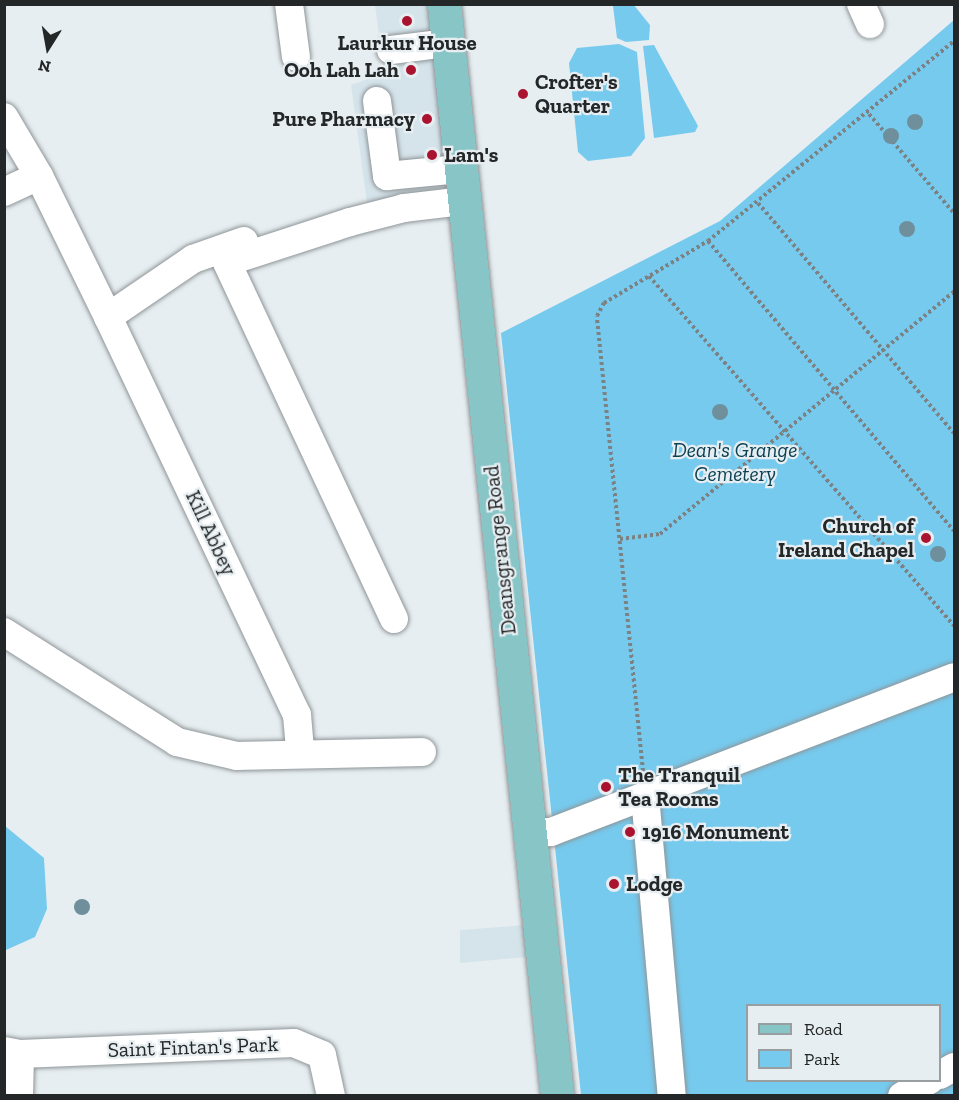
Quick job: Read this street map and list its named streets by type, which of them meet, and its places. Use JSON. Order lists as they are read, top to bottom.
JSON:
{
  "streets": {
    "main road": ["Deansgrange Road"],
    "street": ["Kill Abbey", "Saint Fintan's Park"]
  },
  "parks": ["Dean's Grange Cemetery"],
  "places": [
    "Laurkur House",
    "Ooh Lah Lah",
    "Crofter's Quarter",
    "Pure Pharmacy",
    "Lam's",
    "Church of Ireland Chapel",
    "The Tranquil Tea Rooms",
    "1916 Monument",
    "Lodge"
  ],
  "legend": ["Road", "Park"],
  "north": "bottom"
}
